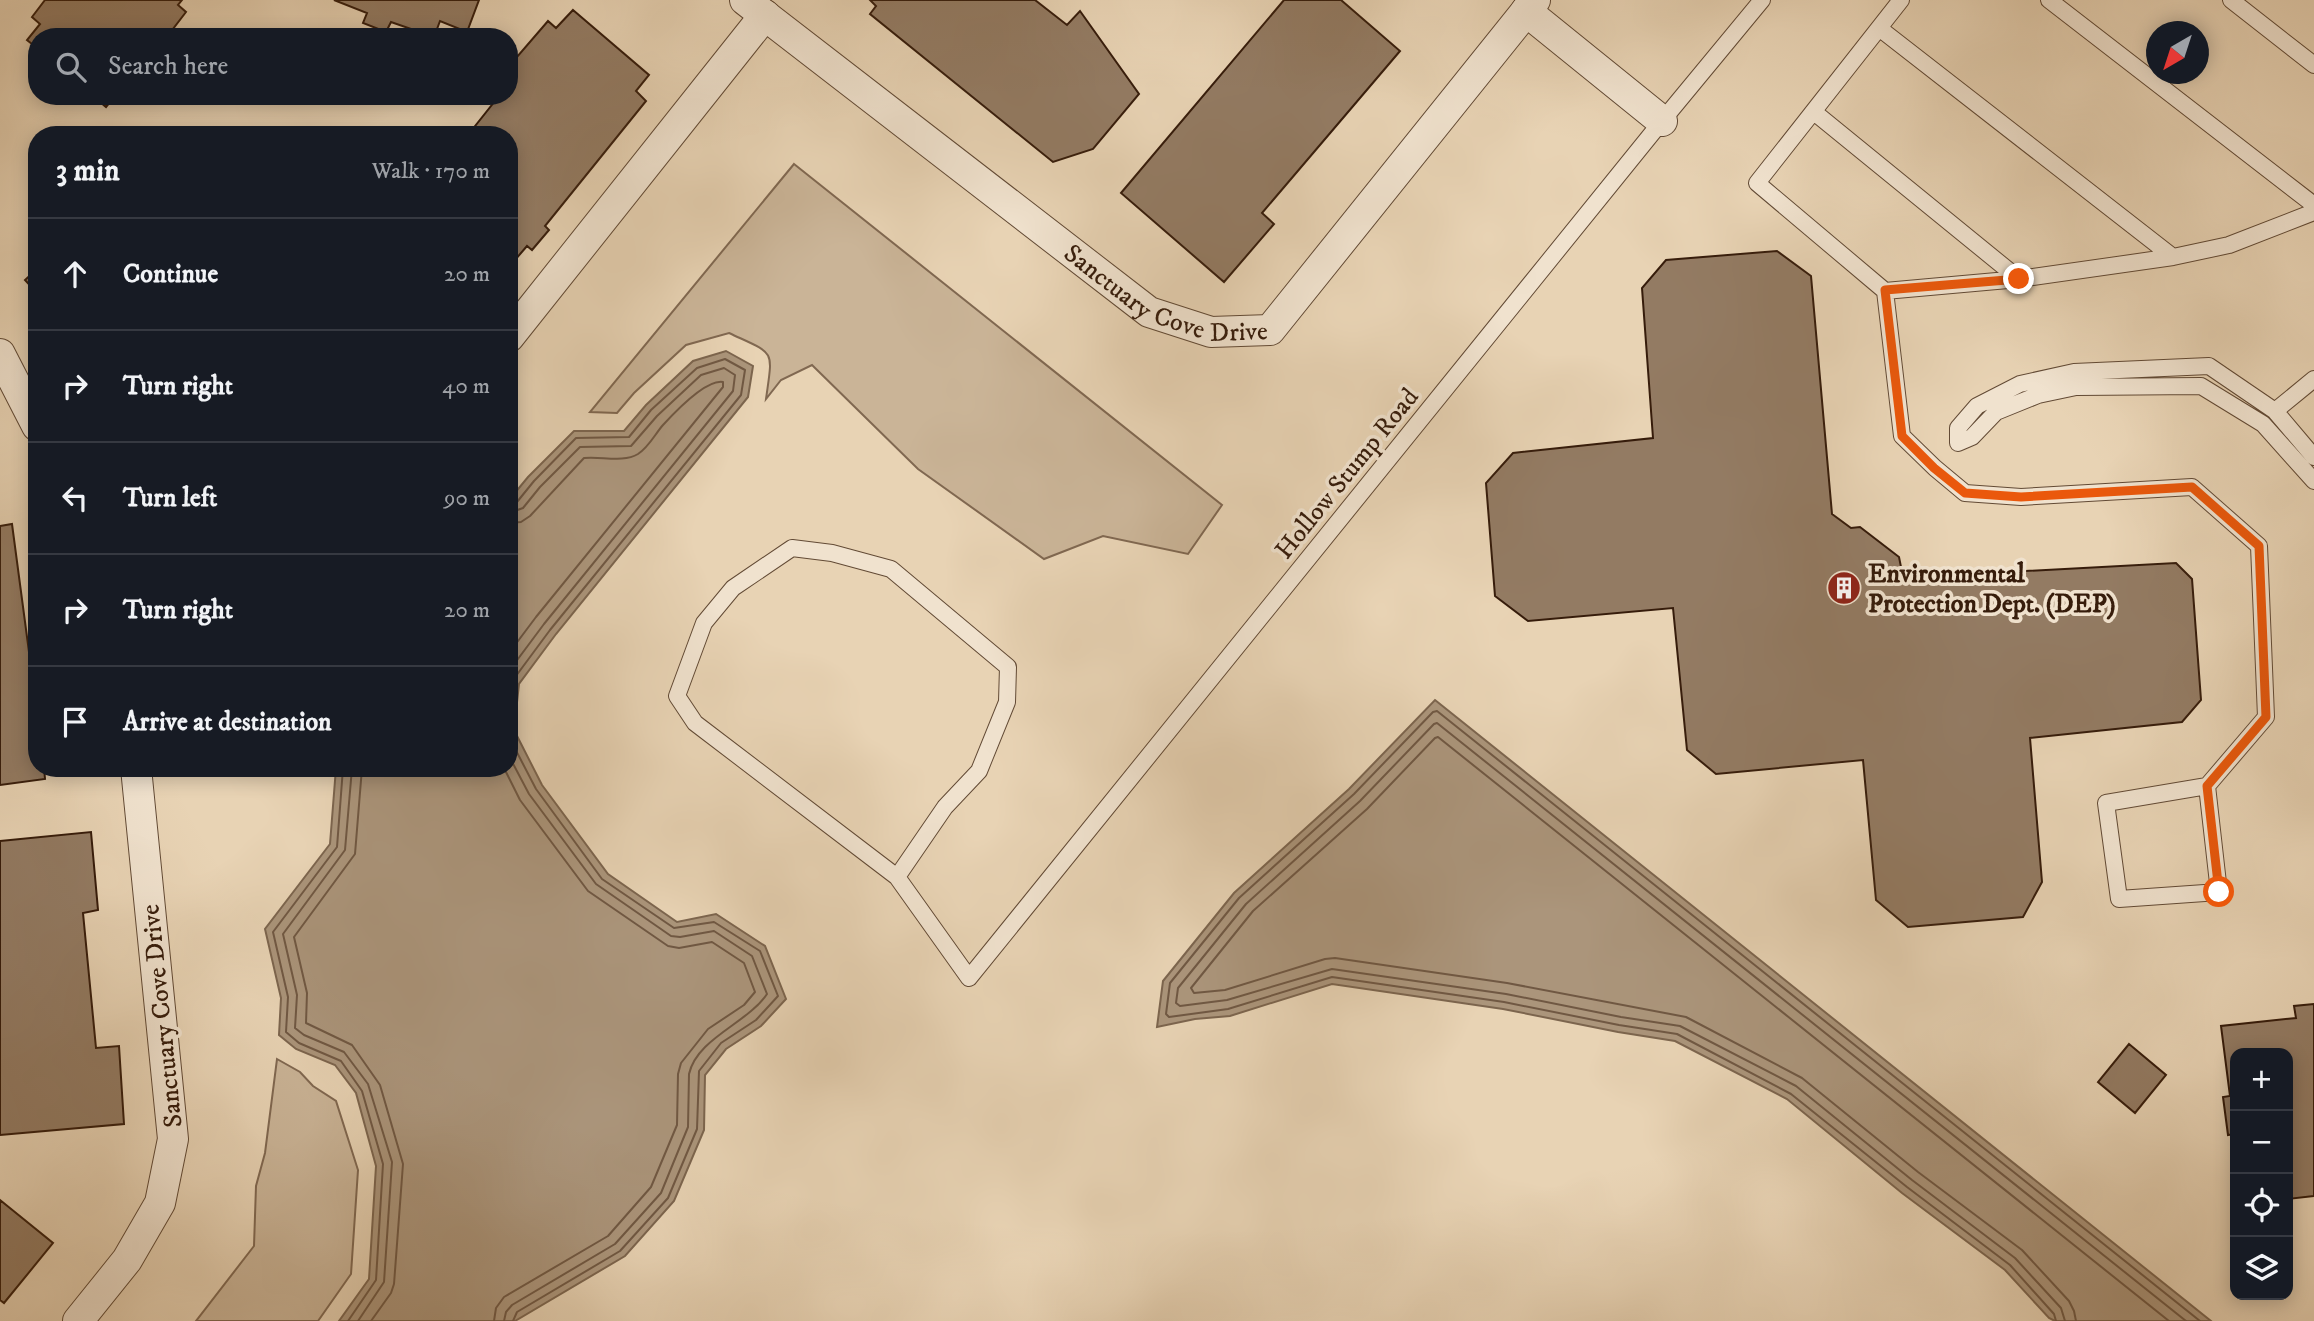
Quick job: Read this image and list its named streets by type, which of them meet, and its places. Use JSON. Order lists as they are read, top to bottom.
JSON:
{
  "streets": {
    "street": ["Sanctuary Cove Drive"],
    "lane": ["Hollow Stump Road"]
  },
  "places": {
    "building": ["Environmental Protection Dept. (DEP)"]
  },
  "north": "bottom left",
  "page": {
    "search": "Search here",
    "heading": ["3 min", "Walk · 170 m"],
    "list": [
      ["Continue", "20 m"],
      ["Turn right", "40 m"],
      ["Turn left", "90 m"],
      ["Turn right", "20 m"],
      "Arrive at destination"
    ],
    "map_buttons": ["+", "−"]
  }
}
